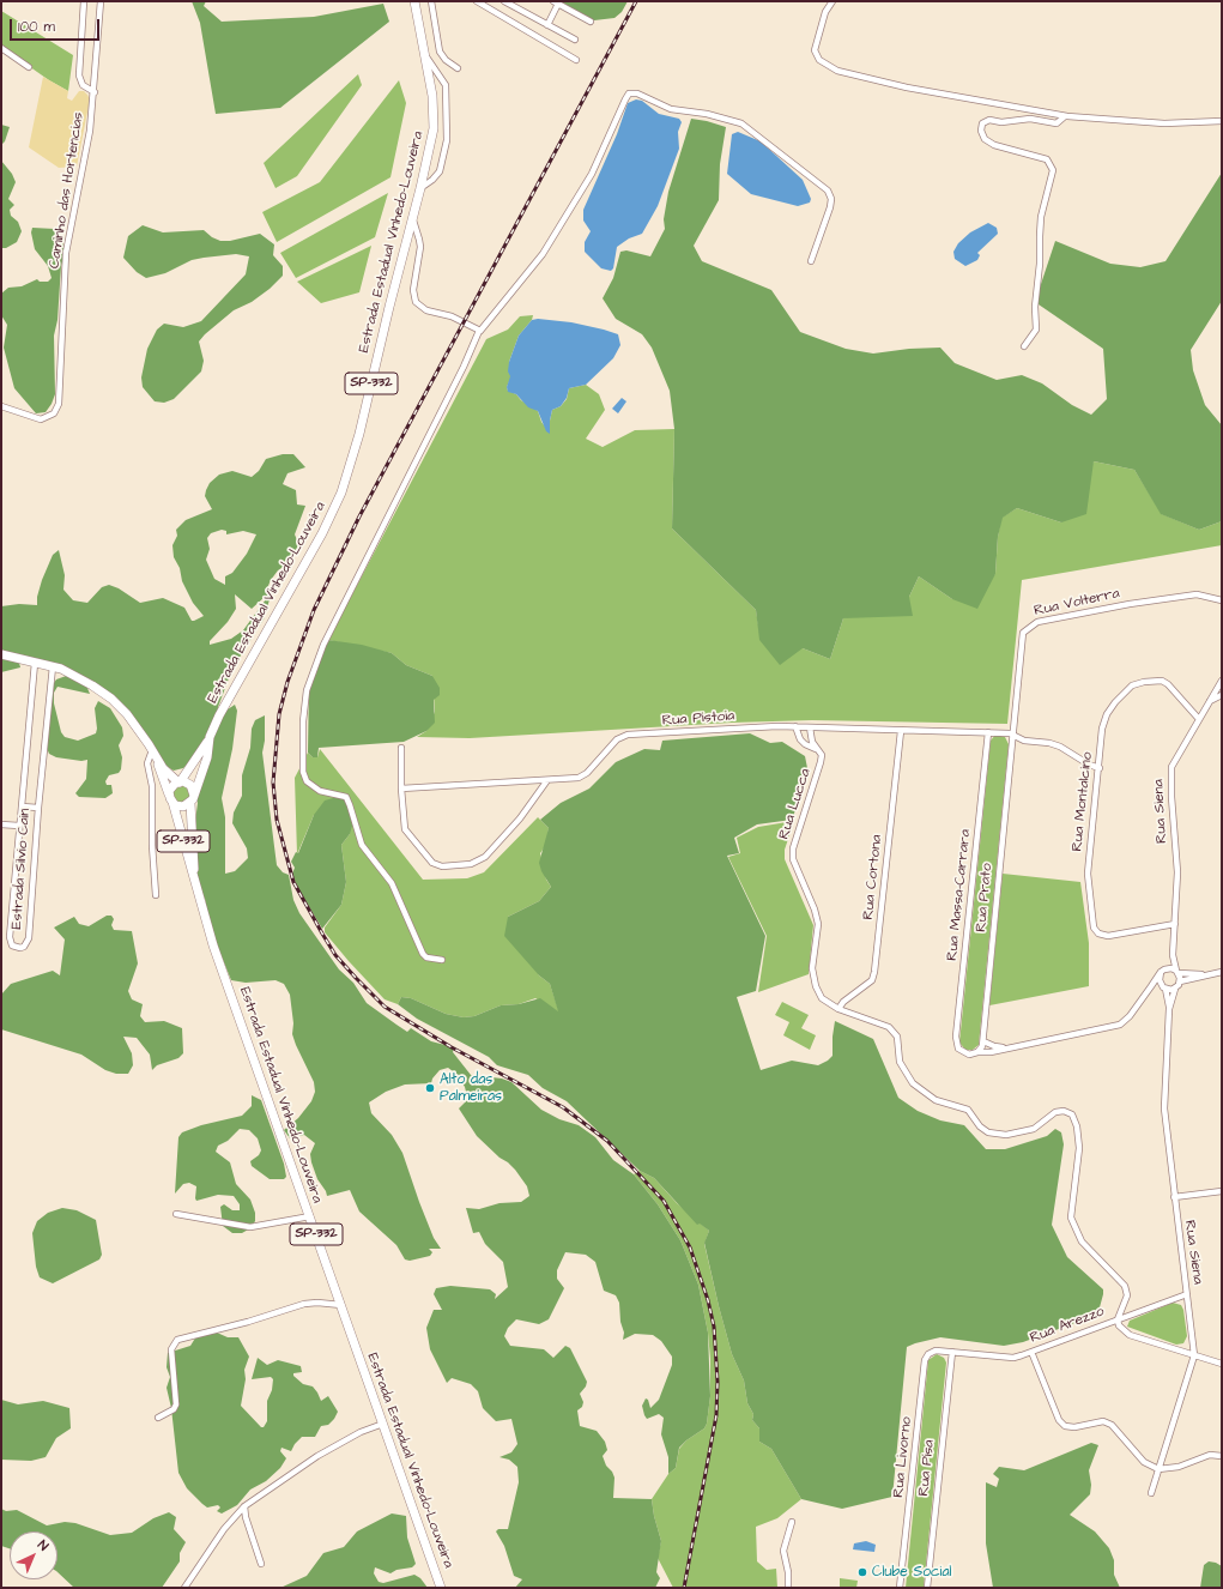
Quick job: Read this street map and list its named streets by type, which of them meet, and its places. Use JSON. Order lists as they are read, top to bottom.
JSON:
{
  "streets": {
    "main road": ["Estrada Estadual Vinhedo-Louveira", "SP-332"],
    "street": [
      "Caminho das Hortencias",
      "Rua Volterra",
      "Rua Pistoia",
      "Rua Montalcino",
      "Rua Lucca",
      "Rua Siena",
      "Estrada Silvio Cain",
      "Rua Cortona",
      "Rua Massa-Carrara",
      "Rua Prato",
      "Rua Arezzo",
      "Rua Livorno",
      "Rua Pisa"
    ]
  },
  "crossings": [
    ["Estrada Estadual Vinhedo-Louveira", "SP-332"],
    ["Rua Volterra", "Rua Pistoia"],
    ["Rua Volterra", "Rua Prato"],
    ["Rua Pistoia", "Rua Montalcino"],
    ["Rua Pistoia", "Rua Lucca"],
    ["Rua Pistoia", "Rua Cortona"],
    ["Rua Pistoia", "Rua Massa-Carrara"],
    ["Rua Pistoia", "Rua Prato"],
    ["Rua Montalcino", "Rua Siena"],
    ["Rua Lucca", "Rua Cortona"],
    ["Rua Lucca", "Rua Arezzo"],
    ["Rua Siena", "Rua Massa-Carrara"],
    ["Rua Siena", "Rua Prato"],
    ["Rua Siena", "Rua Arezzo"],
    ["Rua Massa-Carrara", "Rua Prato"],
    ["Rua Arezzo", "Rua Livorno"],
    ["Rua Arezzo", "Rua Pisa"],
    ["Rua Livorno", "Rua Pisa"]
  ],
  "places": ["Alto das Palmeiras", "Clube Social"],
  "scale_bar": "100 m",
  "north": "top right"
}
